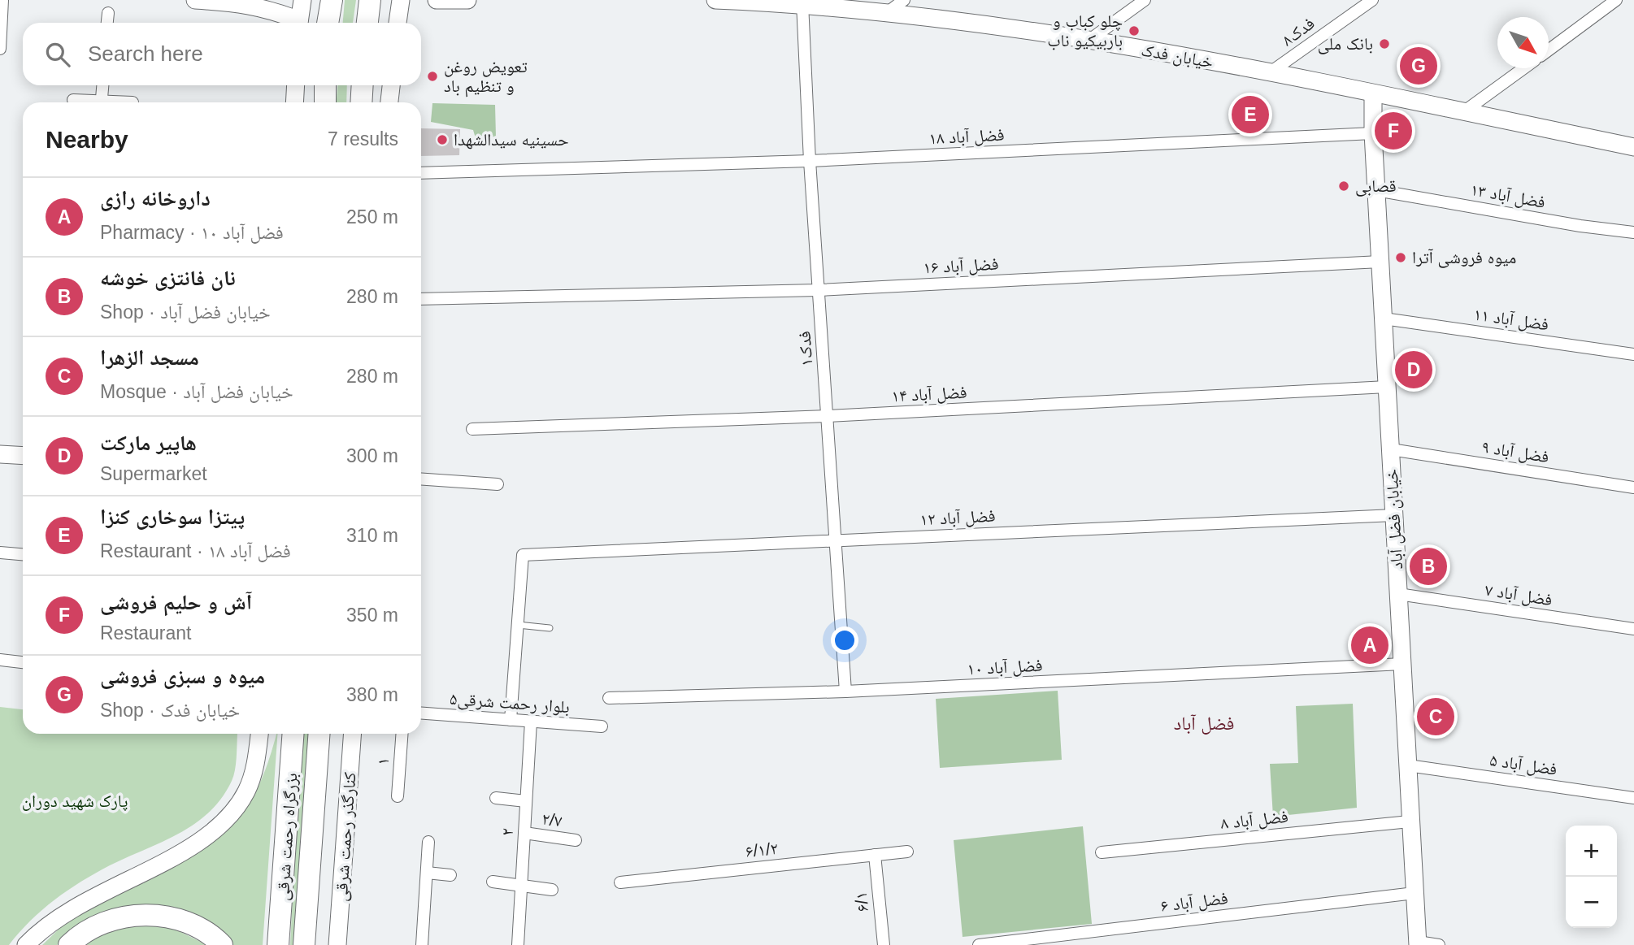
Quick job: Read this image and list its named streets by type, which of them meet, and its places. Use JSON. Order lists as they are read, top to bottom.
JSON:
{
  "streets": {
    "highway": ["بزرگراه رحمت شرقی"],
    "street": [
      "فدک۸",
      "خیابان فدک",
      "فضل آباد ۱۸",
      "فضل آباد ۱۳",
      "فضل آباد ۱۶",
      "فضل آباد ۱۱",
      "فدک۱",
      "فضل آباد ۱۴",
      "فضل آباد ۹",
      "فضل آباد ۱۲",
      "خیابان فضل آباد",
      "فضل آباد ۷",
      "فضل آباد ۱۰",
      "۵بلوار رحمت شرقی",
      "۱",
      "فضل آباد ۵",
      "۲/۷",
      "فضل آباد ۸",
      "۲",
      "کنارگذر رحمت شرقی",
      "۶/۱/۲",
      "۶/۱",
      "فضل آباد ۶"
    ]
  },
  "crossings": [
    ["فدک۸", "خیابان فدک"],
    ["خیابان فدک", "فدک۱"],
    ["خیابان فدک", "خیابان فضل آباد"],
    ["فضل آباد ۱۸", "فدک۱"],
    ["فضل آباد ۱۸", "خیابان فضل آباد"],
    ["فضل آباد ۱۳", "خیابان فضل آباد"],
    ["فضل آباد ۱۶", "فدک۱"],
    ["فضل آباد ۱۶", "خیابان فضل آباد"],
    ["فضل آباد ۱۱", "خیابان فضل آباد"],
    ["فدک۱", "فضل آباد ۱۴"],
    ["فدک۱", "فضل آباد ۱۲"],
    ["فدک۱", "فضل آباد ۱۰"],
    ["فضل آباد ۱۴", "خیابان فضل آباد"],
    ["فضل آباد ۹", "خیابان فضل آباد"],
    ["فضل آباد ۱۲", "خیابان فضل آباد"],
    ["خیابان فضل آباد", "فضل آباد ۷"],
    ["خیابان فضل آباد", "فضل آباد ۱۰"],
    ["خیابان فضل آباد", "فضل آباد ۵"],
    ["خیابان فضل آباد", "فضل آباد ۸"],
    ["خیابان فضل آباد", "فضل آباد ۶"],
    ["۵بلوار رحمت شرقی", "۲"],
    ["۲/۷", "۲"],
    ["۶/۱/۲", "۶/۱"]
  ],
  "districts": ["فضل آباد"],
  "parks": ["پارک شهید دوران"],
  "places": [
    "چلو کباب و باربیکیو ناب",
    "بانک ملی",
    "تعویض روغن و تنظیم باد",
    "حسینیه سیدالشهدا",
    "قصابی",
    "میوه فروشی آترا"
  ],
  "north": "bottom right",
  "page": {
    "search": "Search here",
    "pins": [
      "G",
      "E",
      "F",
      "D",
      "B",
      "A",
      "C"
    ],
    "heading": ["Nearby", "7 results"],
    "list": [
      {
        "mark": "A",
        "name": "داروخانه رازی",
        "note": "Pharmacy · فضل آباد ۱۰",
        "value": "250 m"
      },
      {
        "mark": "B",
        "name": "نان فانتزی خوشه",
        "note": "Shop · خیابان فضل آباد",
        "value": "280 m"
      },
      {
        "mark": "C",
        "name": "مسجد الزهرا",
        "note": "Mosque · خیابان فضل آباد",
        "value": "280 m"
      },
      {
        "mark": "D",
        "name": "هاپیر مارکت",
        "note": "Supermarket",
        "value": "300 m"
      },
      {
        "mark": "E",
        "name": "پيتزا سوخارى كنزا",
        "note": "Restaurant · فضل آباد ۱۸",
        "value": "310 m"
      },
      {
        "mark": "F",
        "name": "آش و حلیم فروشی",
        "note": "Restaurant",
        "value": "350 m"
      },
      {
        "mark": "G",
        "name": "میوه و سبزی فروشی",
        "note": "Shop · خیابان فدک",
        "value": "380 m"
      }
    ],
    "map_buttons": ["+", "−"]
  }
}
